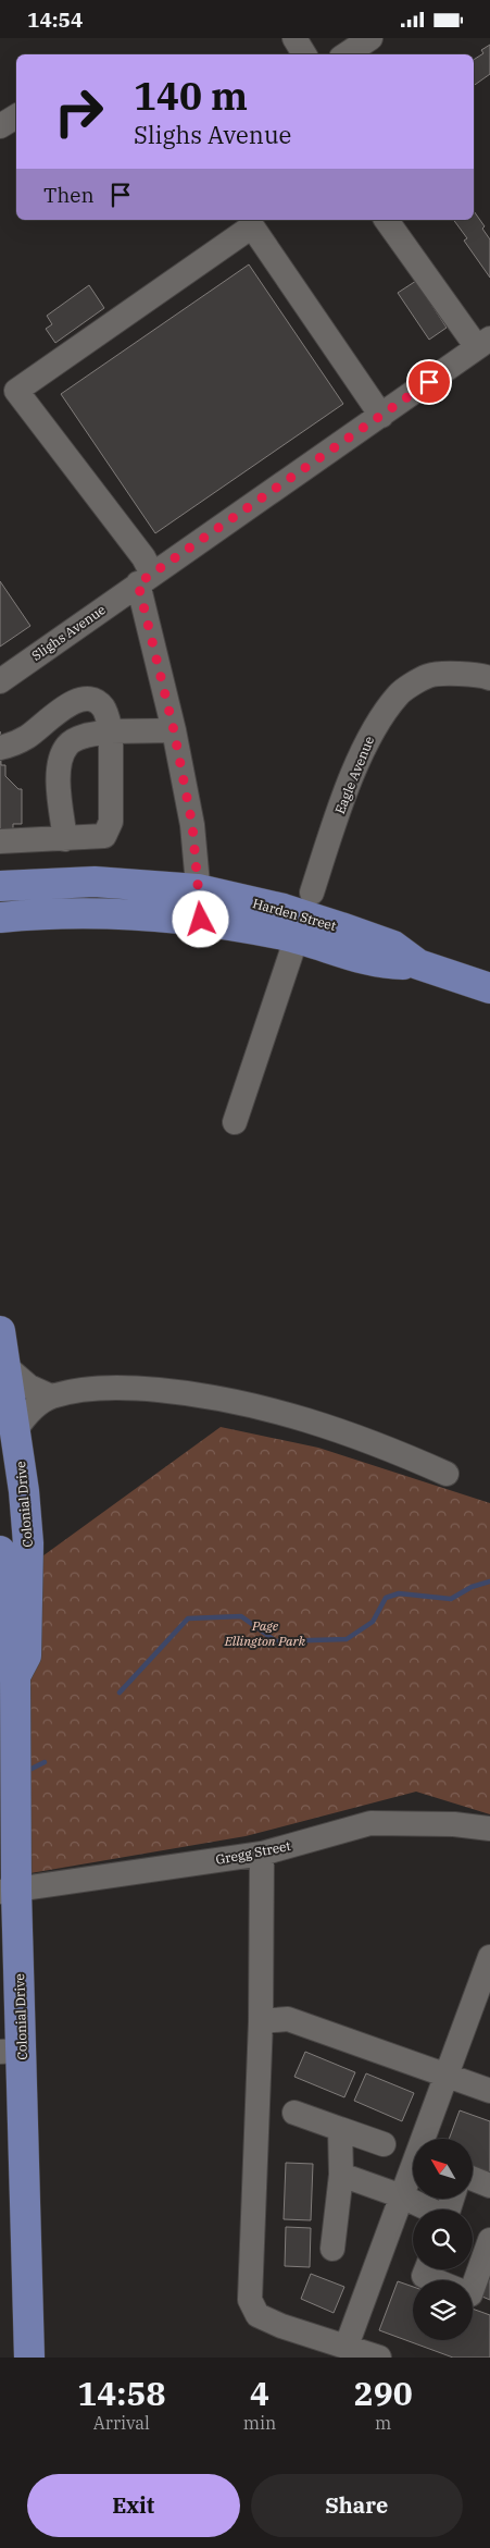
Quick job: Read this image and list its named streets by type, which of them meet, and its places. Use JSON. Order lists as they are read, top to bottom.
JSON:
{
  "streets": {
    "main road": ["Harden Street", "Colonial Drive"],
    "street": ["Slighs Avenue", "Eagle Avenue", "Gregg Street"]
  },
  "crossings": [
    ["Colonial Drive", "Gregg Street"]
  ],
  "parks": ["Page Ellington Park"],
  "north": "top left",
  "page": {
    "status": "14:54",
    "turn": ["140 m", "Slighs Avenue"],
    "then": "Then",
    "eta": [
      "14:58",
      "Arrival",
      "4",
      "min",
      "290",
      "m"
    ],
    "buttons": ["Exit", "Share"]
  }
}
